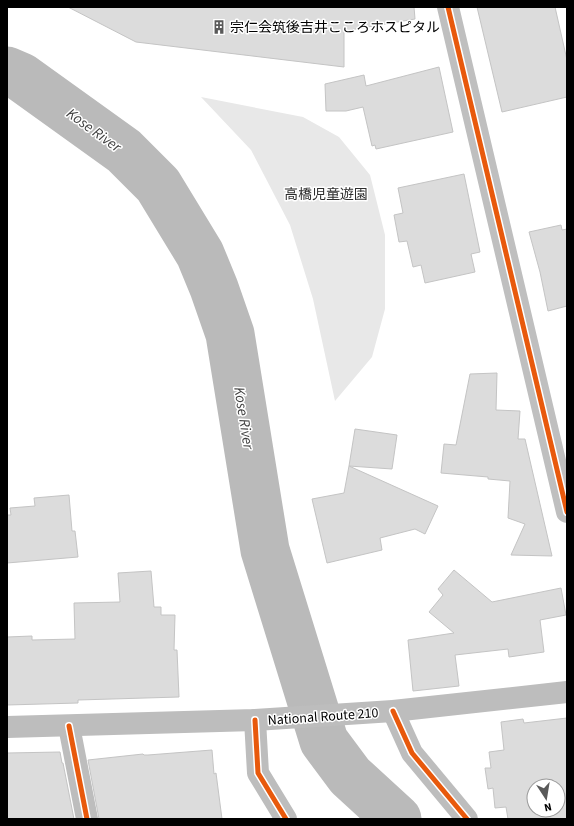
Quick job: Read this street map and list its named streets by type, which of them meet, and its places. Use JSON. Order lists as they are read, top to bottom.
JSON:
{
  "streets": {
    "main road": ["National Route 210"]
  },
  "water": ["Kose River"],
  "parks": ["高橋児童遊園"],
  "places": {
    "building": ["宗仁会筑後吉井こころホスピタル"]
  },
  "north": "bottom"
}
